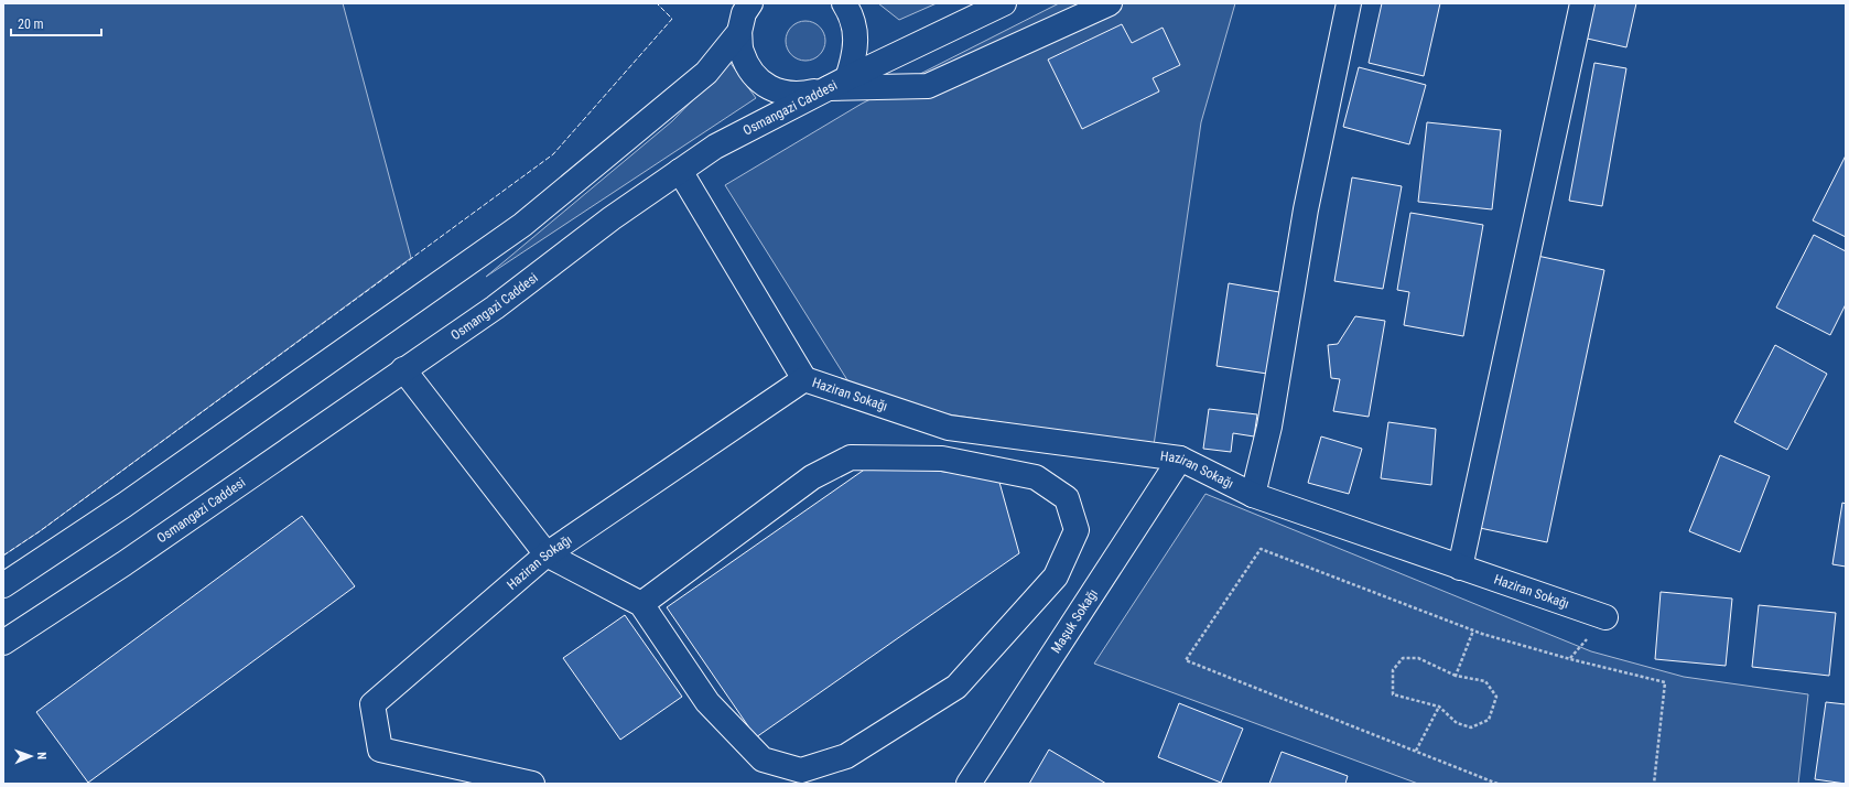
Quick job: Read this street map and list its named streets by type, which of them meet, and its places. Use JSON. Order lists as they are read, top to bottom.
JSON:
{
  "streets": {
    "street": ["Osmangazi Caddesi", "Haziran Sokağı", "Maşuk Sokağı"]
  },
  "crossings": [
    ["Haziran Sokağı", "Maşuk Sokağı"]
  ],
  "scale_bar": "20 m",
  "north": "right"
}
